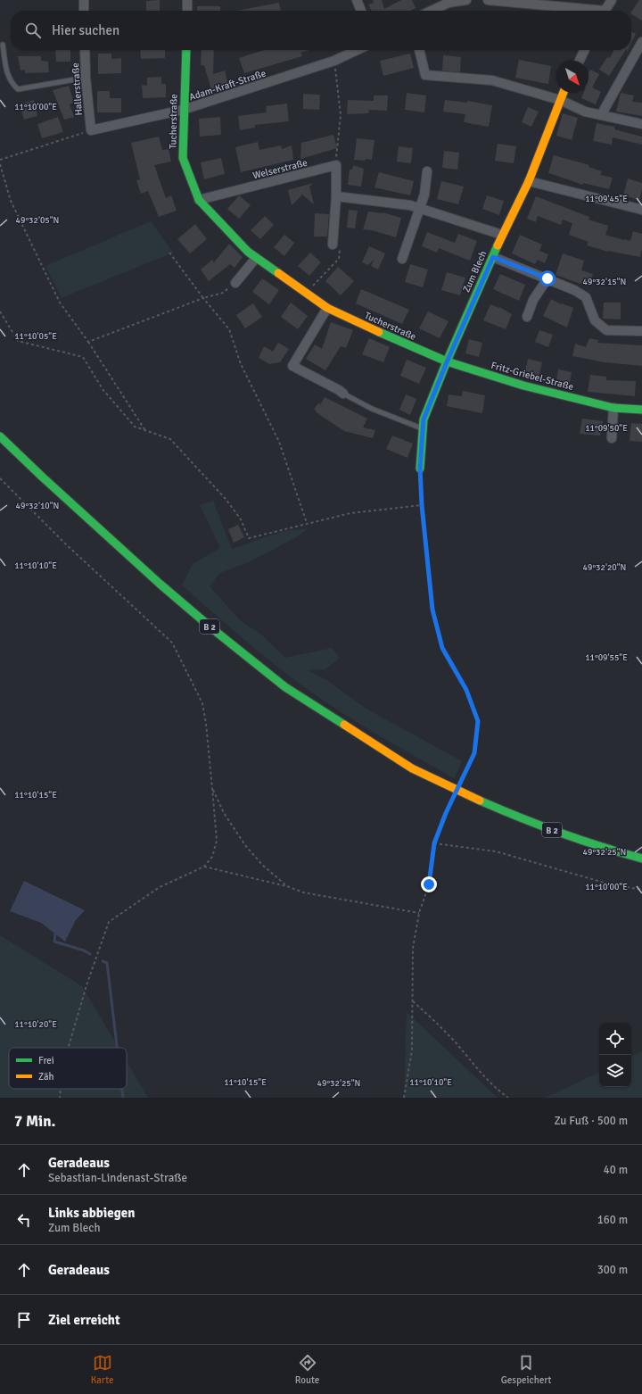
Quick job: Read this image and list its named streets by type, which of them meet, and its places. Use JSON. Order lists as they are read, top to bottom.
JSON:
{
  "streets": {
    "street": [
      "Adam-Kraft-Straße",
      "Hallerstraße",
      "Tucherstraße",
      "Welserstraße",
      "Zum Blech",
      "Fritz-Griebel-Straße",
      "B 2"
    ]
  },
  "crossings": [
    ["Adam-Kraft-Straße", "Hallerstraße"],
    ["Adam-Kraft-Straße", "Tucherstraße"],
    ["Tucherstraße", "Welserstraße"],
    ["Tucherstraße", "Zum Blech"],
    ["Tucherstraße", "Fritz-Griebel-Straße"],
    ["Zum Blech", "Fritz-Griebel-Straße"]
  ],
  "legend": ["Frei", "Zäh"],
  "north": "bottom right",
  "page": {
    "search": "Hier suchen",
    "heading": ["7 Min.", "Zu Fuß · 500 m"],
    "list": [
      ["Geradeaus", "Sebastian-Lindenast-Straße", "40 m"],
      ["Links abbiegen", "Zum Blech", "160 m"],
      ["Geradeaus", "300 m"],
      "Ziel erreicht"
    ],
    "nav": ["Karte", "Route", "Gespeichert"]
  },
  "coordinates": [
    "11°10'00\"E",
    "11°09'45\"E",
    "49°32'05\"N",
    "49°32'15\"N",
    "11°10'05\"E",
    "11°09'50\"E",
    "49°32'10\"N",
    "11°10'10\"E",
    "49°32'20\"N",
    "11°09'55\"E",
    "11°10'15\"E",
    "49°32'25\"N",
    "11°10'20\"E"
  ]
}
